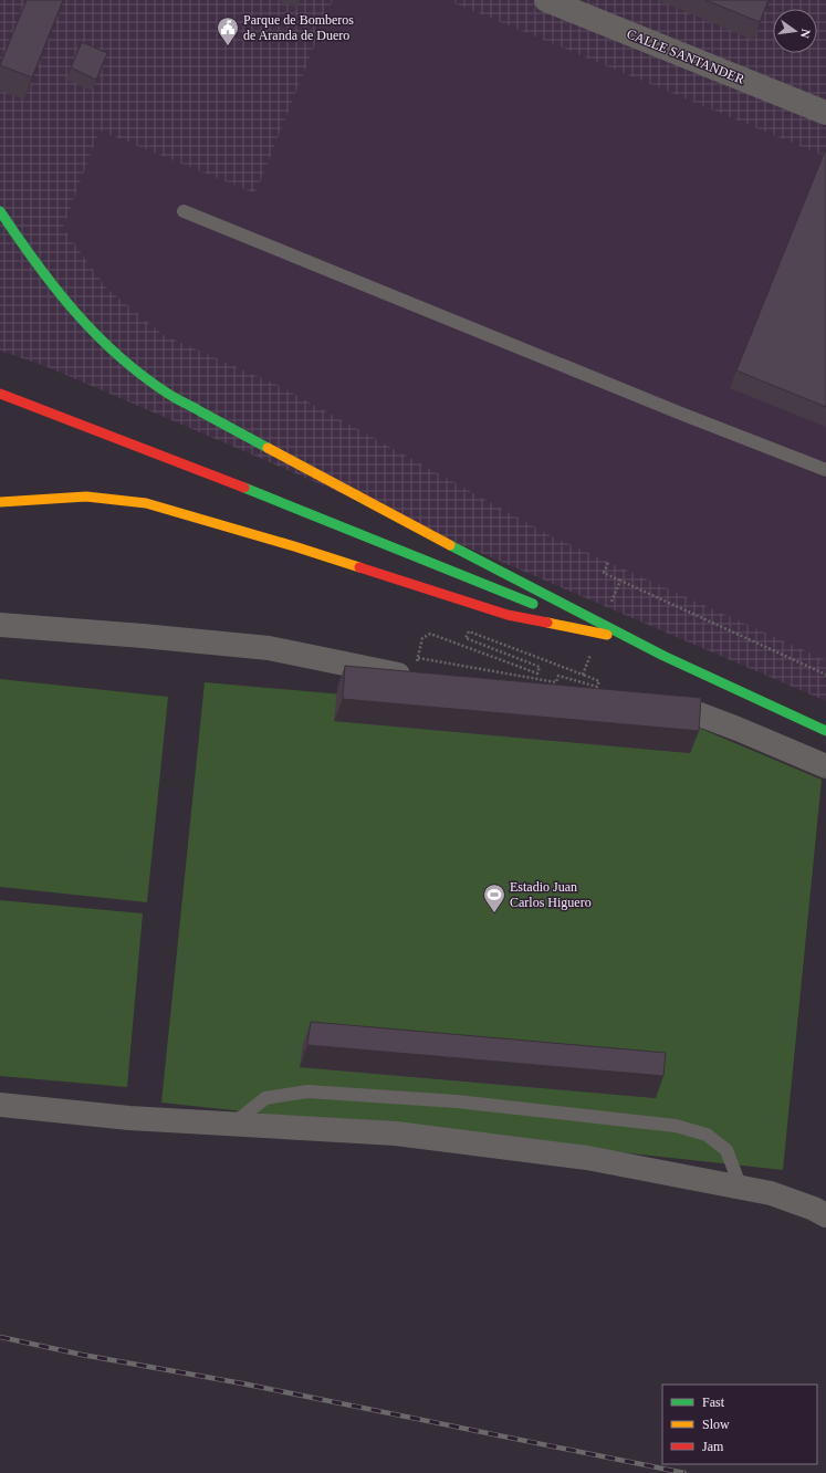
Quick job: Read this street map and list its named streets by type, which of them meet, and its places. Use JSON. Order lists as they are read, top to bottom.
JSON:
{
  "streets": {
    "street": ["CALLE SANTANDER"]
  },
  "places": {
    "public building": ["Parque de Bomberos de Aranda de Duero"],
    "sports": ["Estadio Juan Carlos Higuero"]
  },
  "legend": ["Fast", "Slow", "Jam"],
  "north": "right"
}
